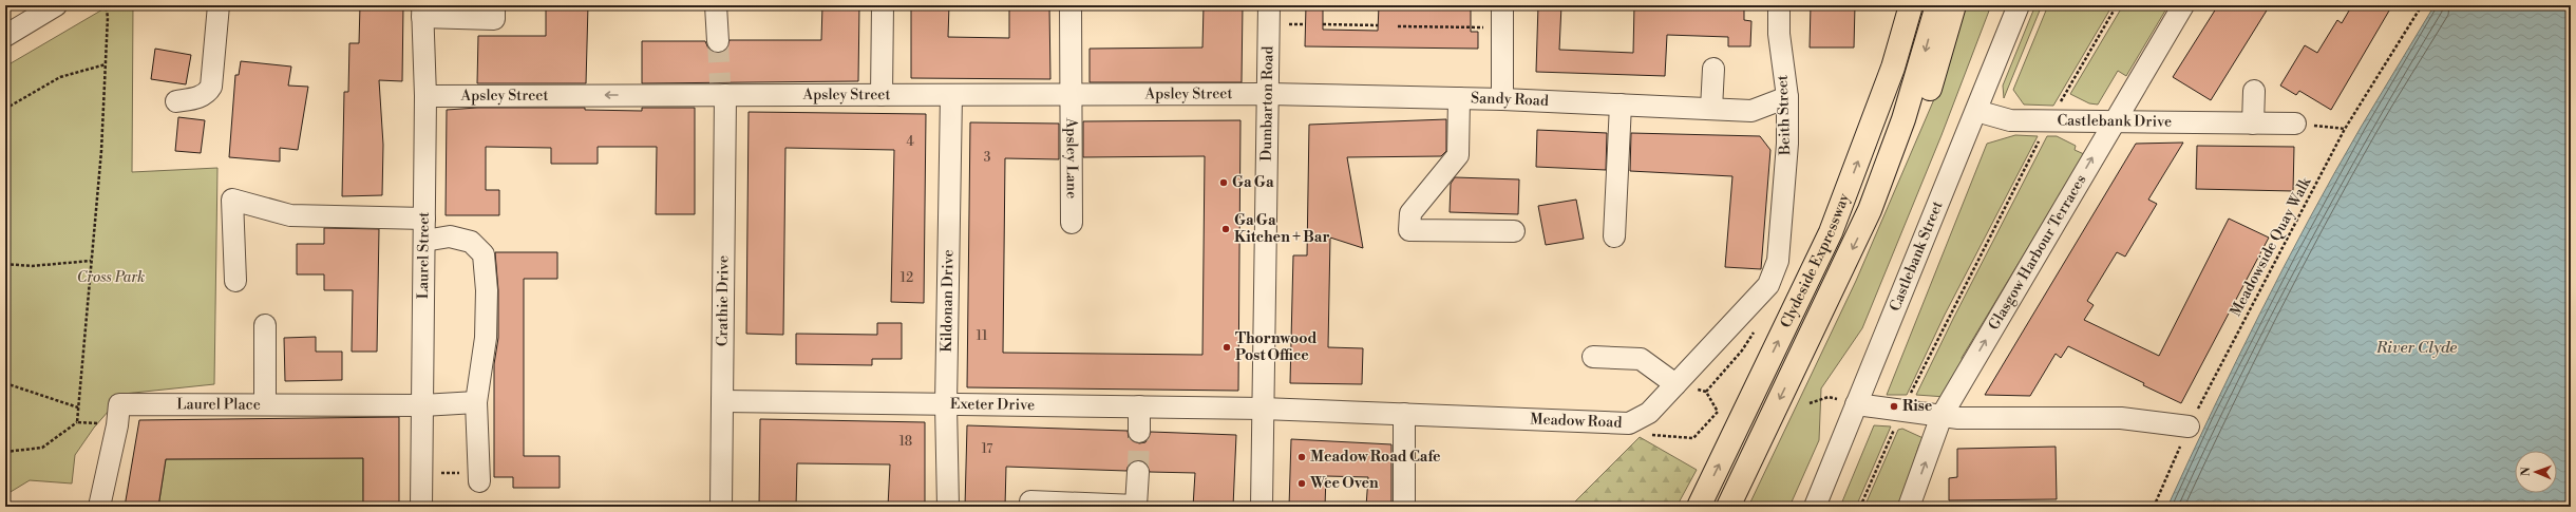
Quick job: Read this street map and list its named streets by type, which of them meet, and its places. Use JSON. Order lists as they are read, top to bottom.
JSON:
{
  "streets": {
    "main road": ["Clydeside Expressway"],
    "street": [
      "Apsley Street",
      "Sandy Road",
      "Dumbarton Road",
      "Beith Street",
      "Castlebank Drive",
      "Apsley Lane",
      "Glasgow Harbour Terraces",
      "Laurel Street",
      "Castlebank Street",
      "Crathie Drive",
      "Kildonan Drive",
      "Laurel Place",
      "Exeter Drive",
      "Meadow Road"
    ],
    "path": ["Meadowside Quay Walk"]
  },
  "crossings": [
    ["Apsley Street", "Sandy Road"],
    ["Apsley Street", "Dumbarton Road"],
    ["Apsley Street", "Apsley Lane"],
    ["Apsley Street", "Laurel Street"],
    ["Apsley Street", "Crathie Drive"],
    ["Apsley Street", "Kildonan Drive"],
    ["Sandy Road", "Dumbarton Road"],
    ["Sandy Road", "Beith Street"],
    ["Dumbarton Road", "Exeter Drive"],
    ["Dumbarton Road", "Meadow Road"],
    ["Beith Street", "Meadow Road"],
    ["Castlebank Drive", "Glasgow Harbour Terraces"],
    ["Castlebank Drive", "Castlebank Street"],
    ["Laurel Street", "Laurel Place"],
    ["Crathie Drive", "Exeter Drive"],
    ["Kildonan Drive", "Exeter Drive"],
    ["Exeter Drive", "Meadow Road"]
  ],
  "one_way": ["Apsley Street", "Glasgow Harbour Terraces"],
  "water": ["River Clyde"],
  "parks": ["Cross Park"],
  "places": [
    "Ga Ga",
    "Ga Ga Kitchen + Bar",
    "Thornwood Post Office",
    "Rise",
    "Meadow Road Cafe",
    "Wee Oven"
  ],
  "house_numbers": [
    "4",
    "3",
    "12",
    "11",
    "18",
    "17"
  ],
  "north": "left"
}
